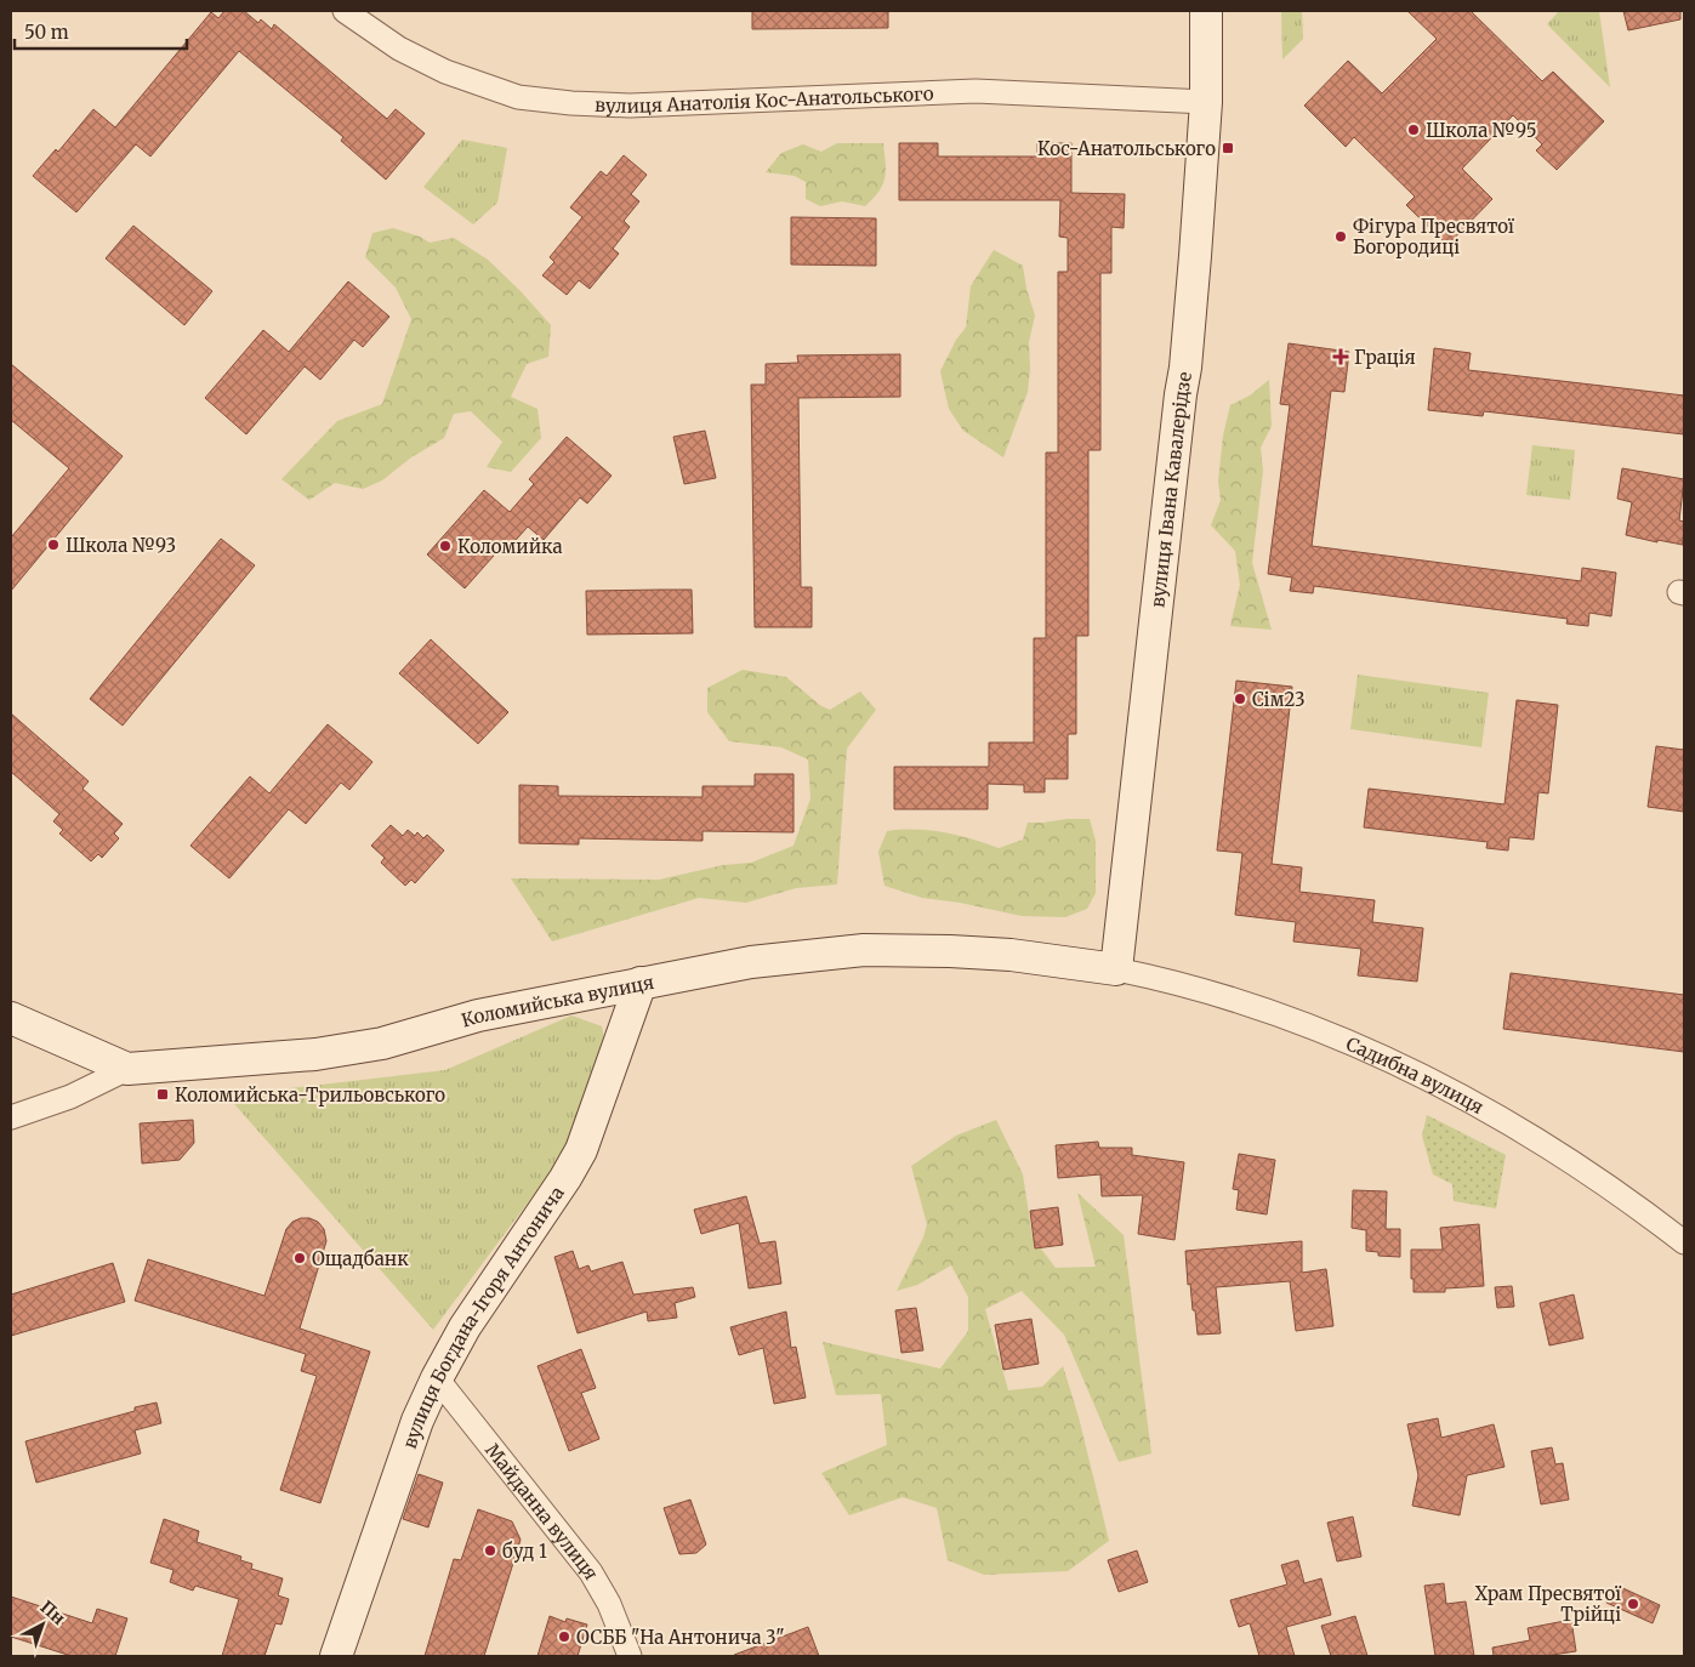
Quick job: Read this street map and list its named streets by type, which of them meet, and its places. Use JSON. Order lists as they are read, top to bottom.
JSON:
{
  "streets": {
    "street": [
      "вулиця Анатолія Кос-Анатольського",
      "вулиця Івана Кавалерідзе",
      "Коломийська вулиця",
      "Садибна вулиця",
      "вулиця Богдана-Ігоря Антонича",
      "Майданна вулиця"
    ]
  },
  "crossings": [
    ["вулиця Анатолія Кос-Анатольського", "вулиця Івана Кавалерідзе"],
    ["вулиця Івана Кавалерідзе", "Коломийська вулиця"],
    ["вулиця Івана Кавалерідзе", "Садибна вулиця"],
    ["Коломийська вулиця", "Садибна вулиця"],
    ["Коломийська вулиця", "вулиця Богдана-Ігоря Антонича"],
    ["вулиця Богдана-Ігоря Антонича", "Майданна вулиця"]
  ],
  "places": {
    "other": [
      "Школа №95",
      "Фігура Пресвятої Богородиці",
      "Школа №93",
      "Коломийка",
      "Сім23",
      "Ощадбанк",
      "буд 1",
      "Храм Пресвятої Трійці",
      "ОСББ \"На Антонича 3\""
    ],
    "transit": ["Кос-Анатольського", "Коломийська-Трильовського"],
    "health": ["Грація"]
  },
  "scale_bar": "50 m",
  "north": "top right"
}
